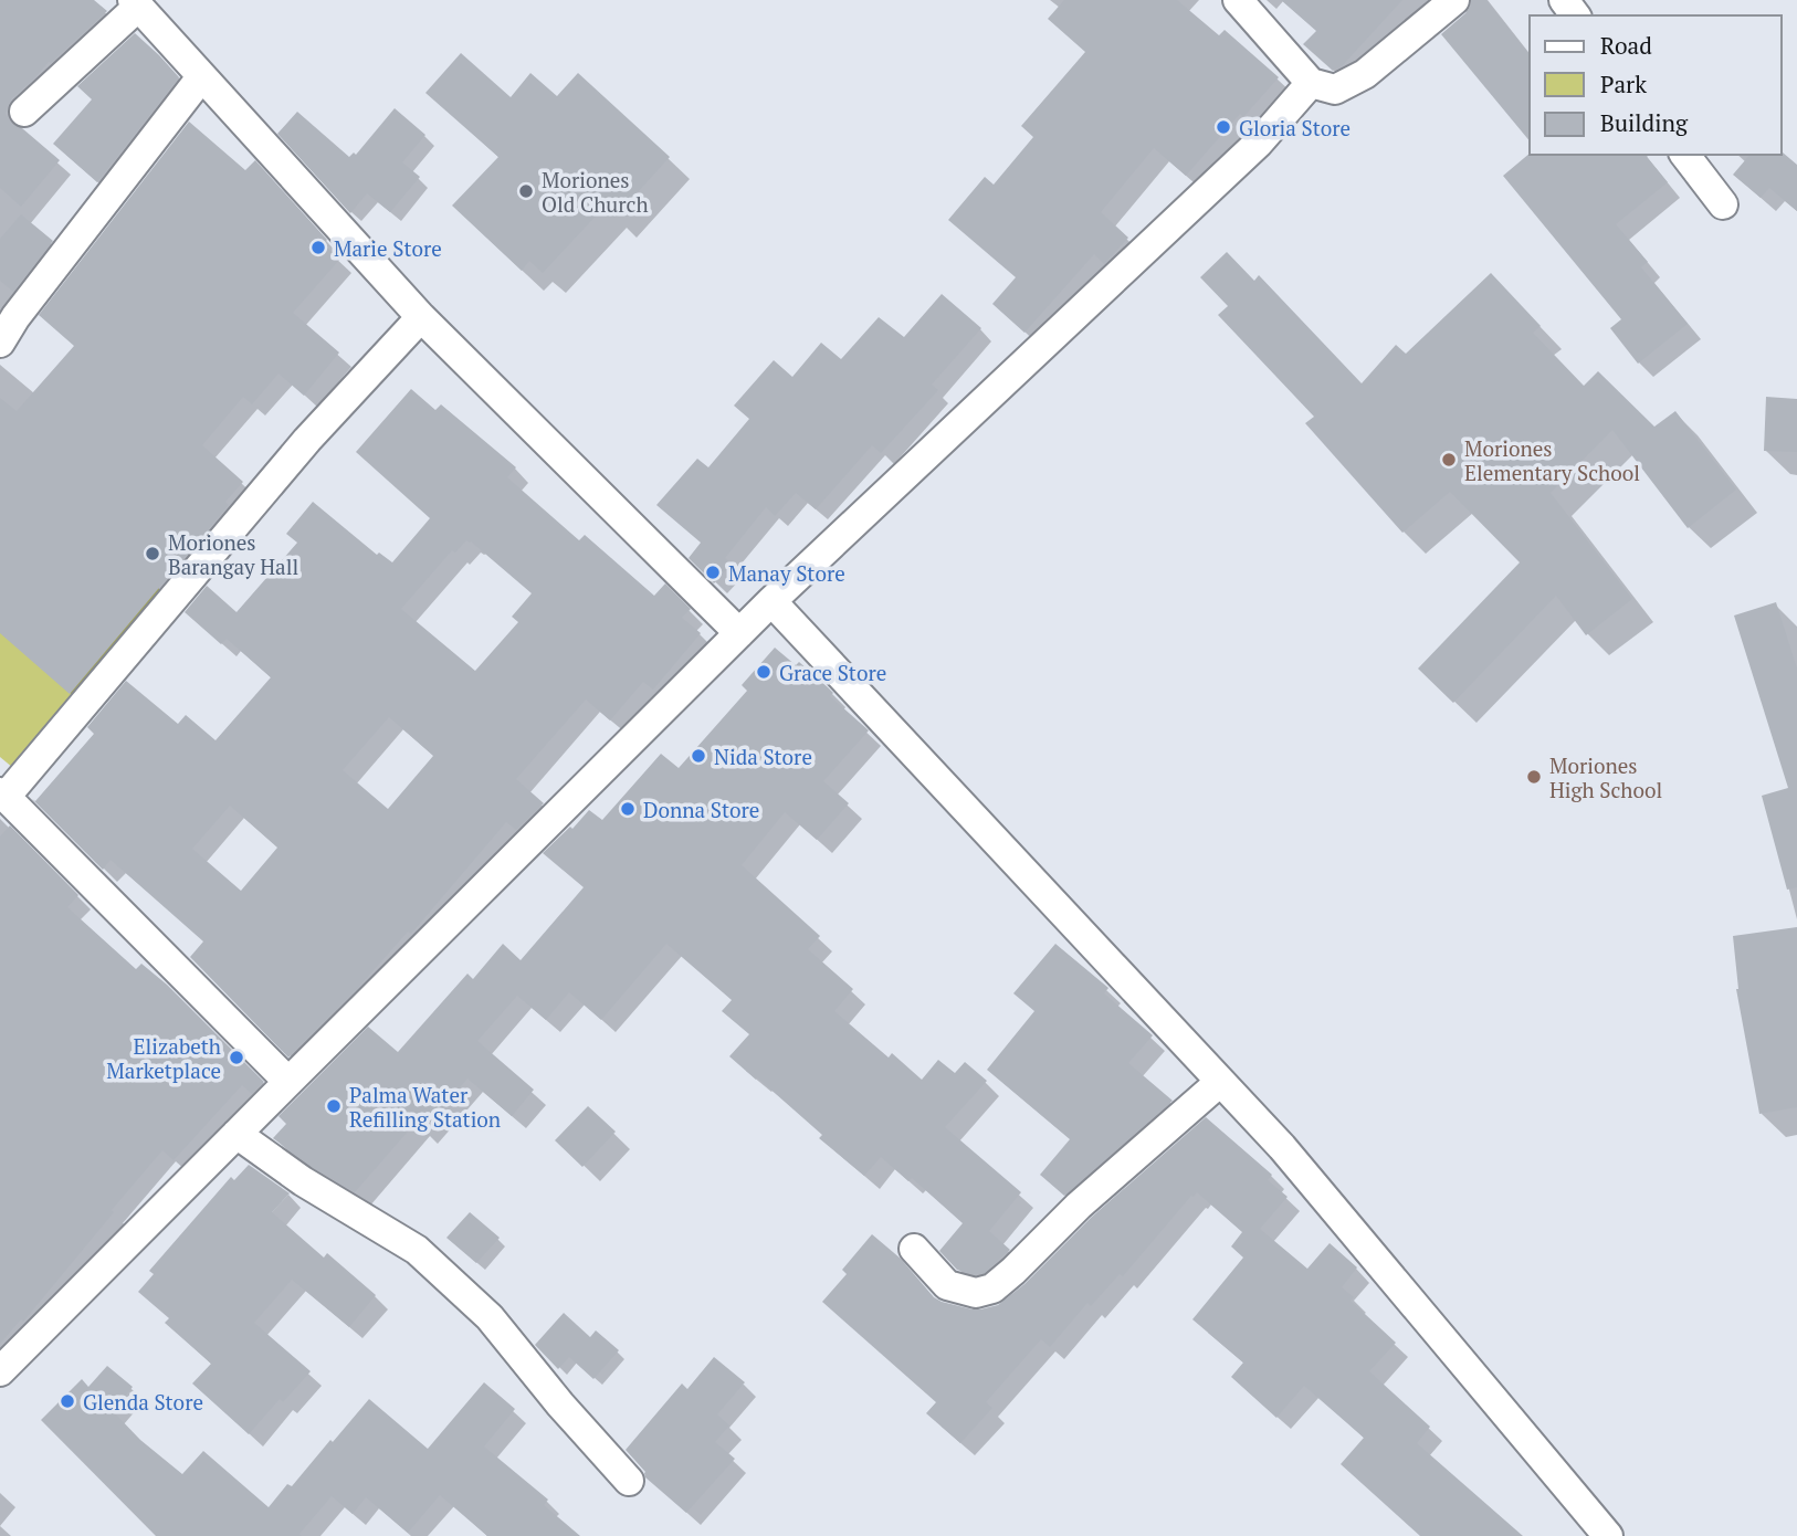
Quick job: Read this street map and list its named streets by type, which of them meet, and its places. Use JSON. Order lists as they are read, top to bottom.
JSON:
{
  "places": [
    "Gloria Store",
    "Moriones Old Church",
    "Marie Store",
    "Moriones Elementary School",
    "Moriones Barangay Hall",
    "Manay Store",
    "Grace Store",
    "Nida Store",
    "Moriones High School",
    "Donna Store",
    "Elizabeth Marketplace",
    "Palma Water Refilling Station",
    "Glenda Store"
  ],
  "legend": ["Road", "Park", "Building"]
}
